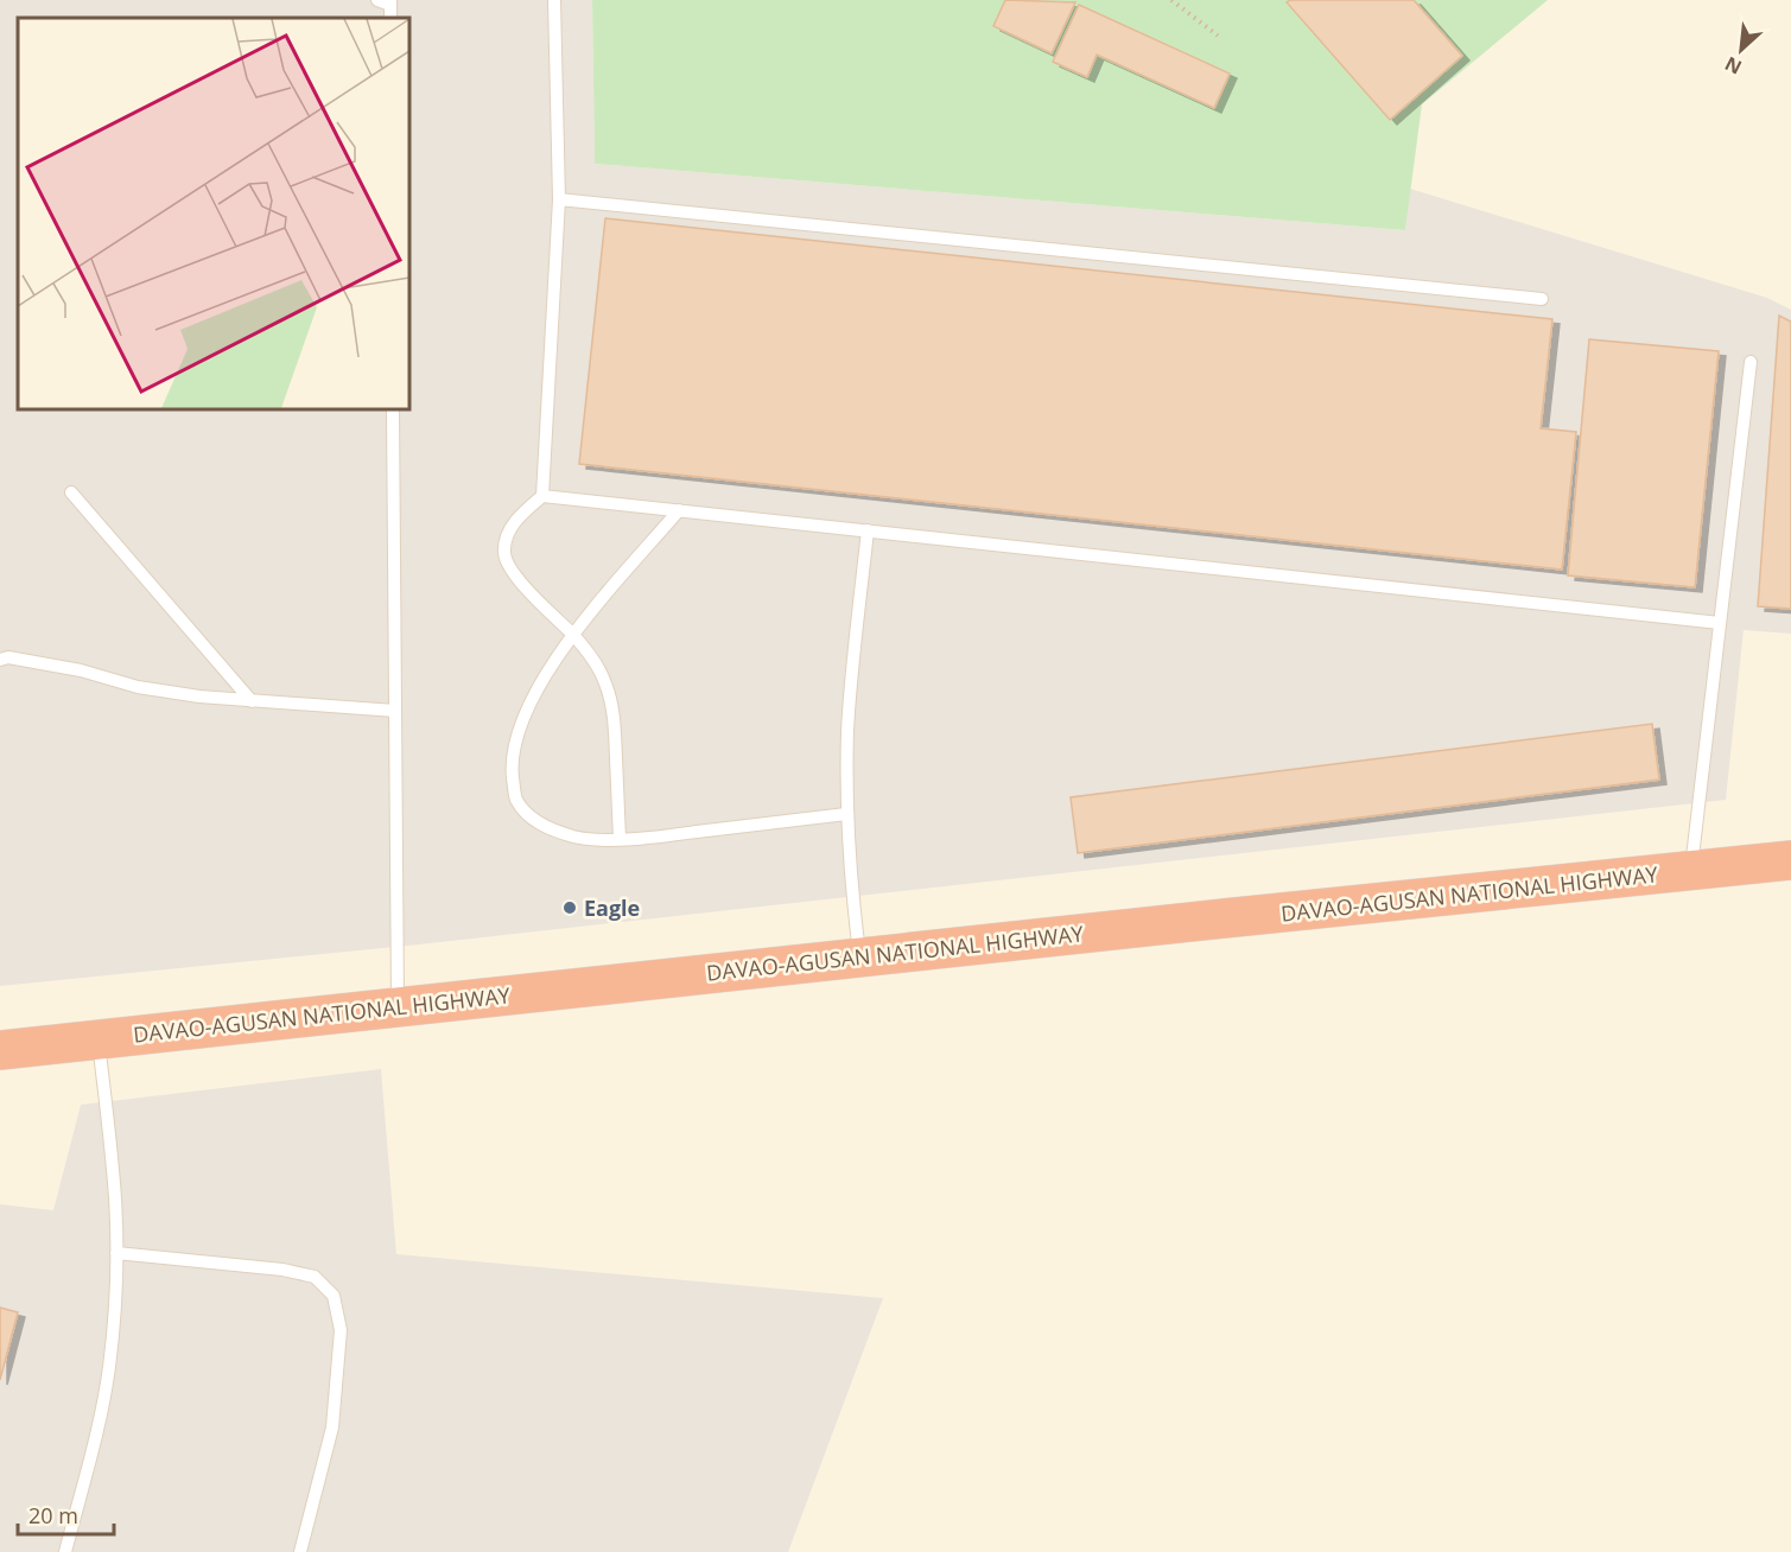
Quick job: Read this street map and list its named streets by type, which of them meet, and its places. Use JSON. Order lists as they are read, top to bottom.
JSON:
{
  "streets": {
    "highway": ["DAVAO-AGUSAN NATIONAL HIGHWAY"]
  },
  "places": ["Eagle"],
  "scale_bar": "20 m",
  "north": "bottom left"
}
